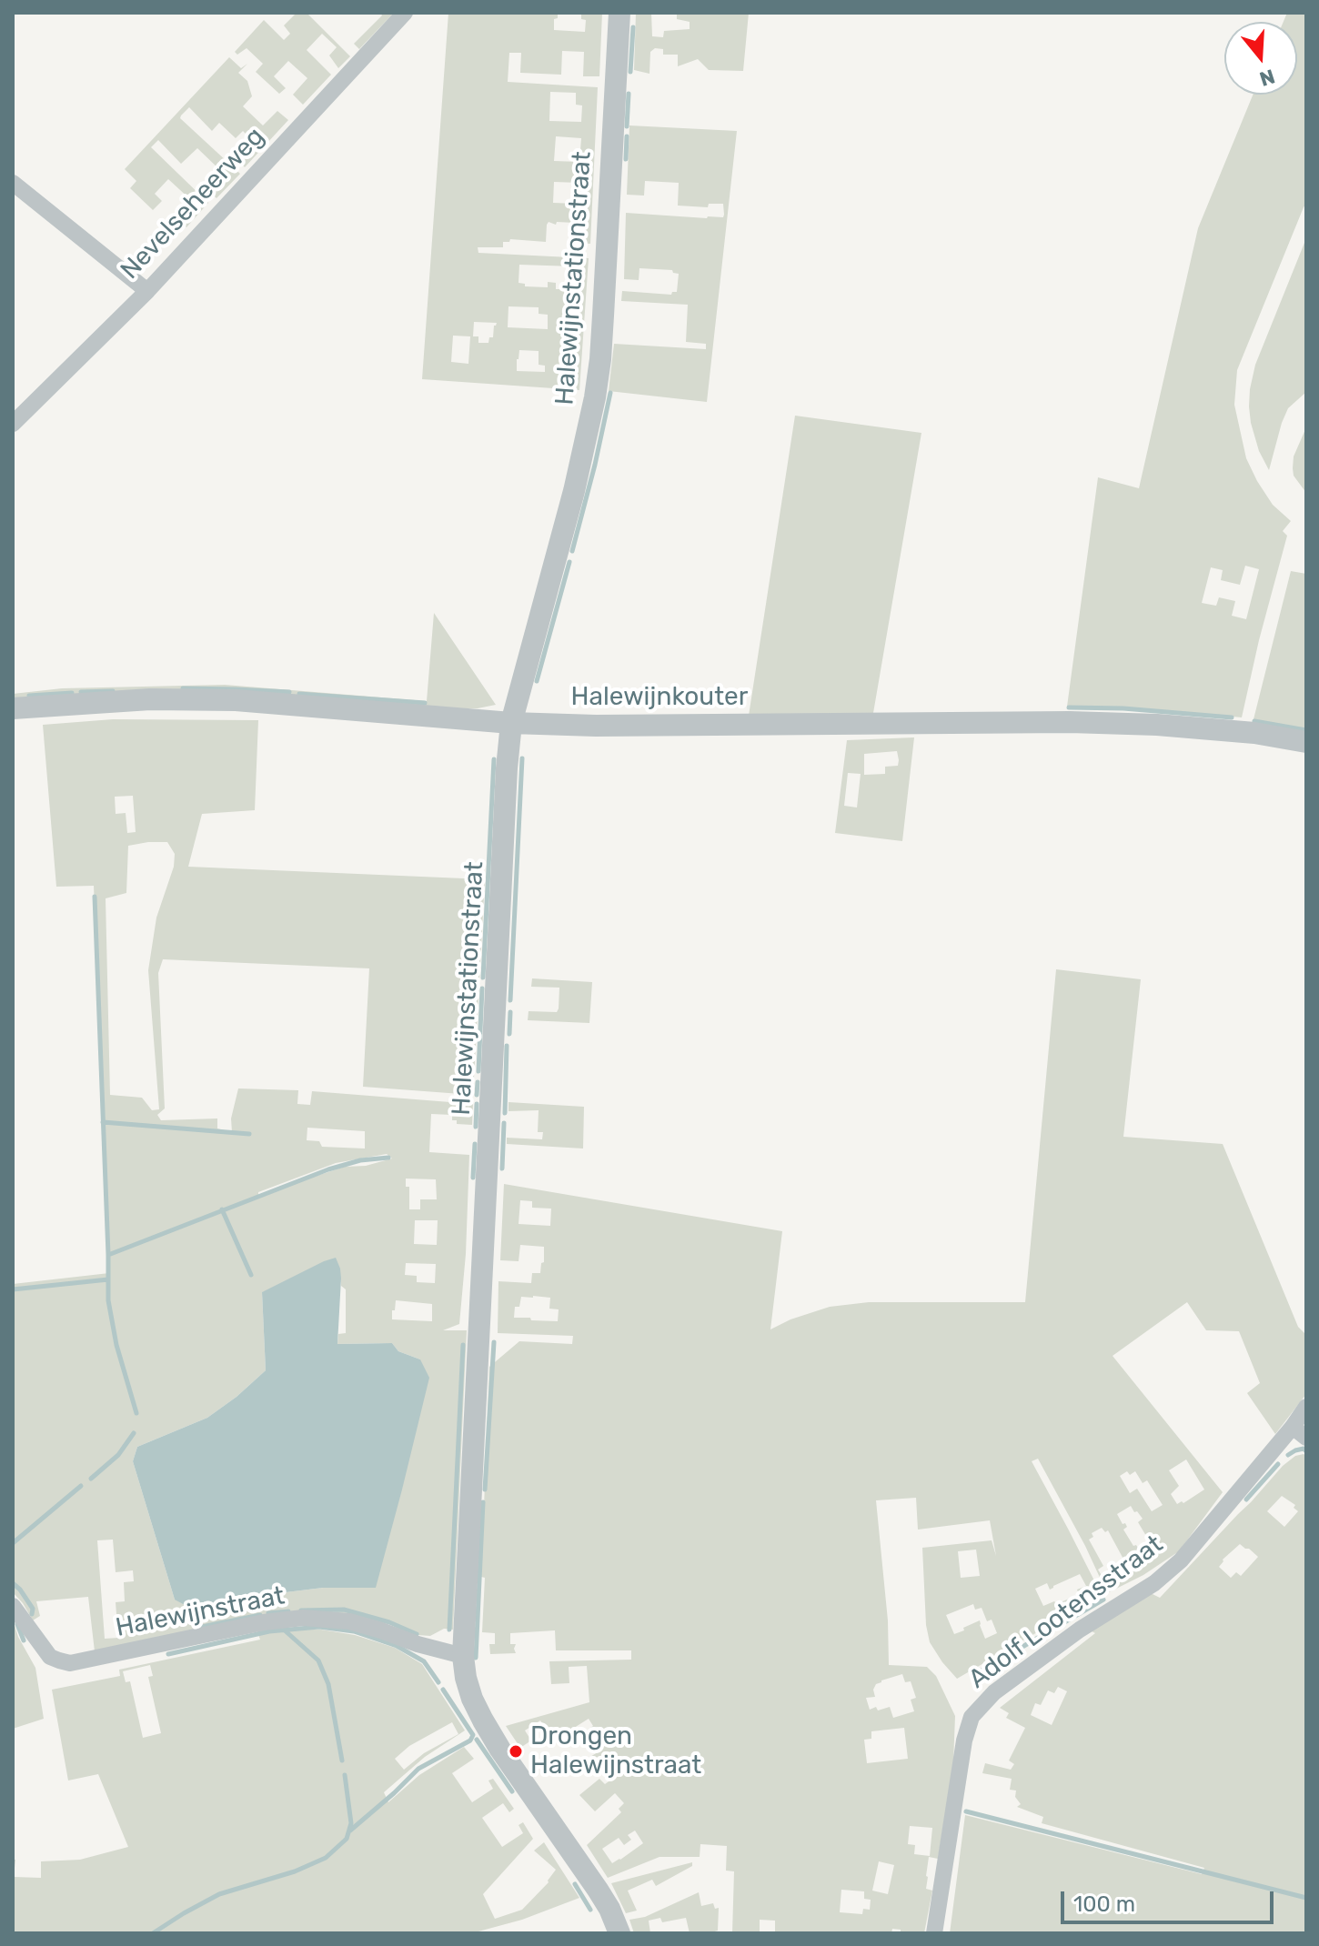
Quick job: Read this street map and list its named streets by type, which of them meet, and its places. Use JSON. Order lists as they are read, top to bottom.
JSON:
{
  "streets": {
    "street": [
      "Nevelseheerweg",
      "Halewijnstationstraat",
      "Halewijnkouter",
      "Halewijnstraat",
      "Adolf Lootensstraat"
    ]
  },
  "crossings": [
    ["Halewijnstationstraat", "Halewijnkouter"],
    ["Halewijnstationstraat", "Halewijnstraat"]
  ],
  "places": ["Drongen Halewijnstraat"],
  "scale_bar": "100 m",
  "north": "bottom"
}
